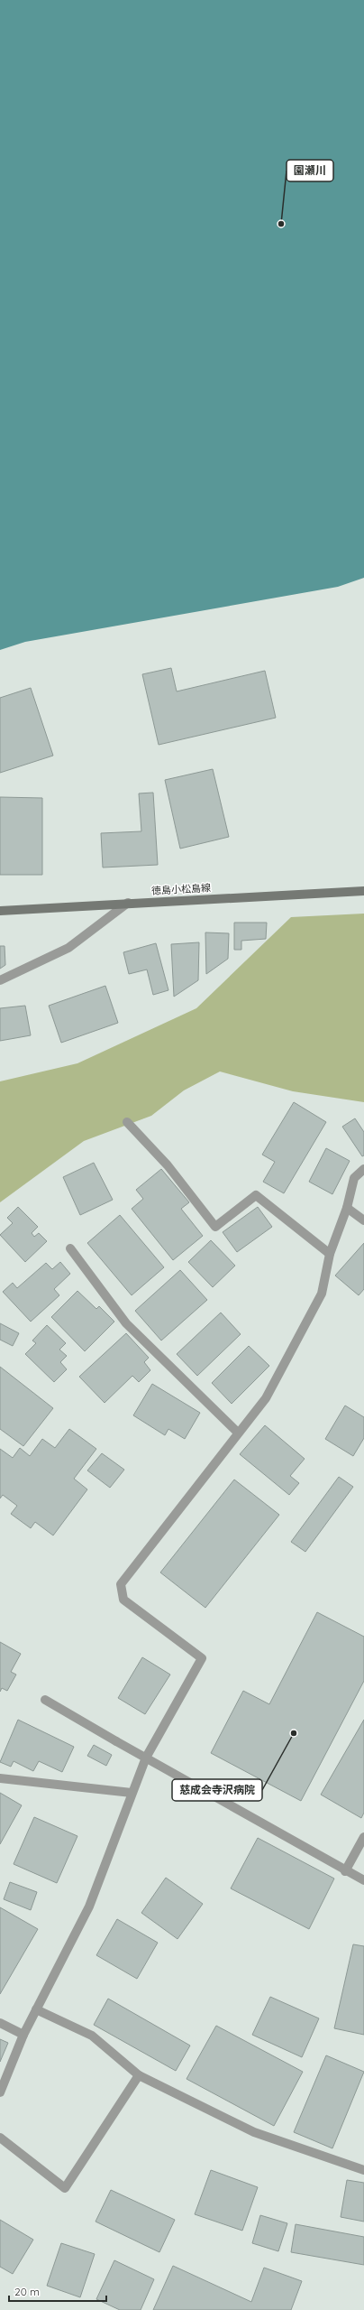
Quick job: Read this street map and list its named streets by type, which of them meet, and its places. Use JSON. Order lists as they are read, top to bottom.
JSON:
{
  "streets": {
    "main road": ["徳島小松島線"]
  },
  "places": ["園瀬川", "慈成会寺沢病院"],
  "scale_bar": "20 m"
}
